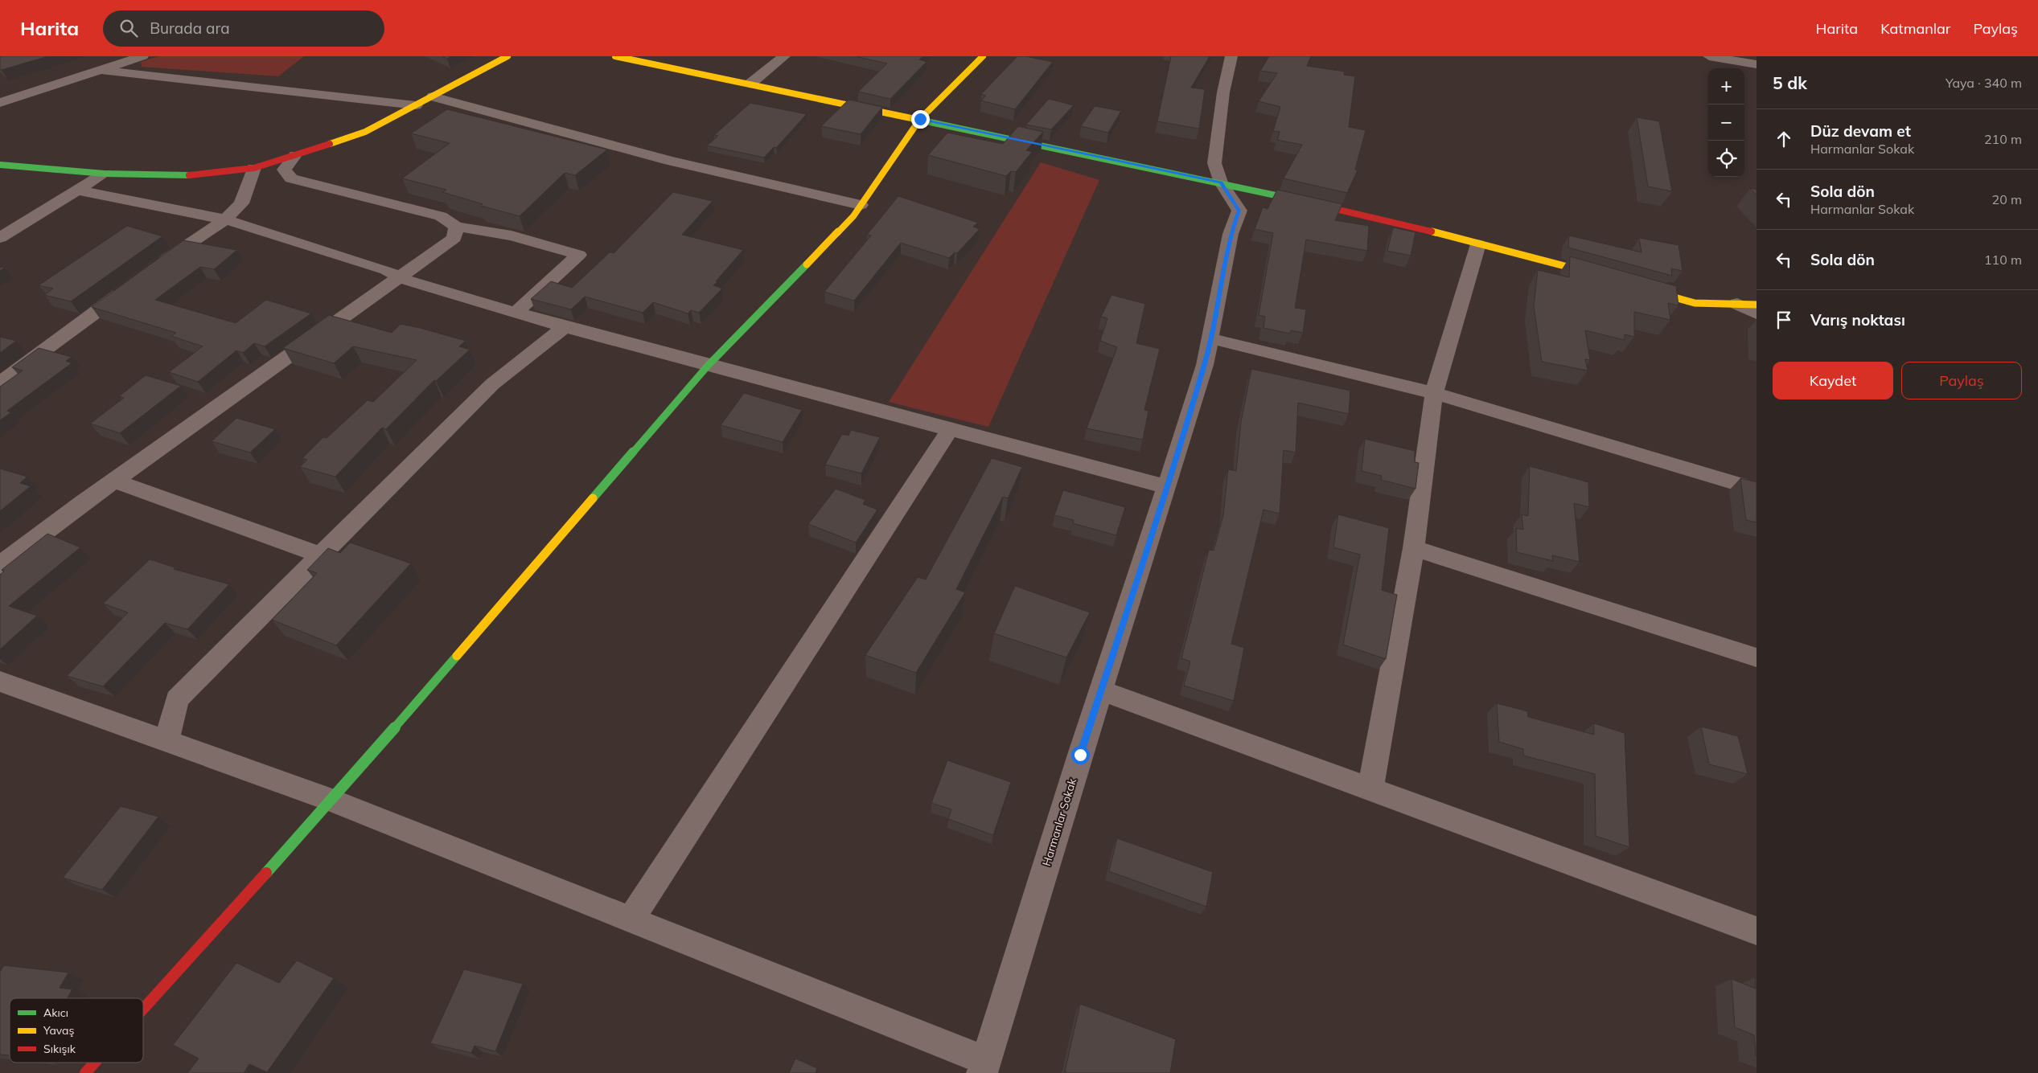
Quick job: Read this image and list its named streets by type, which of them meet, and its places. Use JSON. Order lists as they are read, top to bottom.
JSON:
{
  "streets": {
    "street": ["Harmanlar Sokak"]
  },
  "legend": ["Akıcı", "Yavaş", "Sıkışık"],
  "page": {
    "header": "Harita",
    "search": "Burada ara",
    "nav": ["Harita", "Katmanlar", "Paylaş"],
    "heading": ["5 dk", "Yaya · 340 m"],
    "map_buttons": ["+", "−"],
    "list": [
      ["Düz devam et", "Harmanlar Sokak", "210 m"],
      ["Sola dön", "Harmanlar Sokak", "20 m"],
      ["Sola dön", "110 m"],
      "Varış noktası"
    ],
    "buttons": ["Kaydet", "Paylaş"]
  }
}
